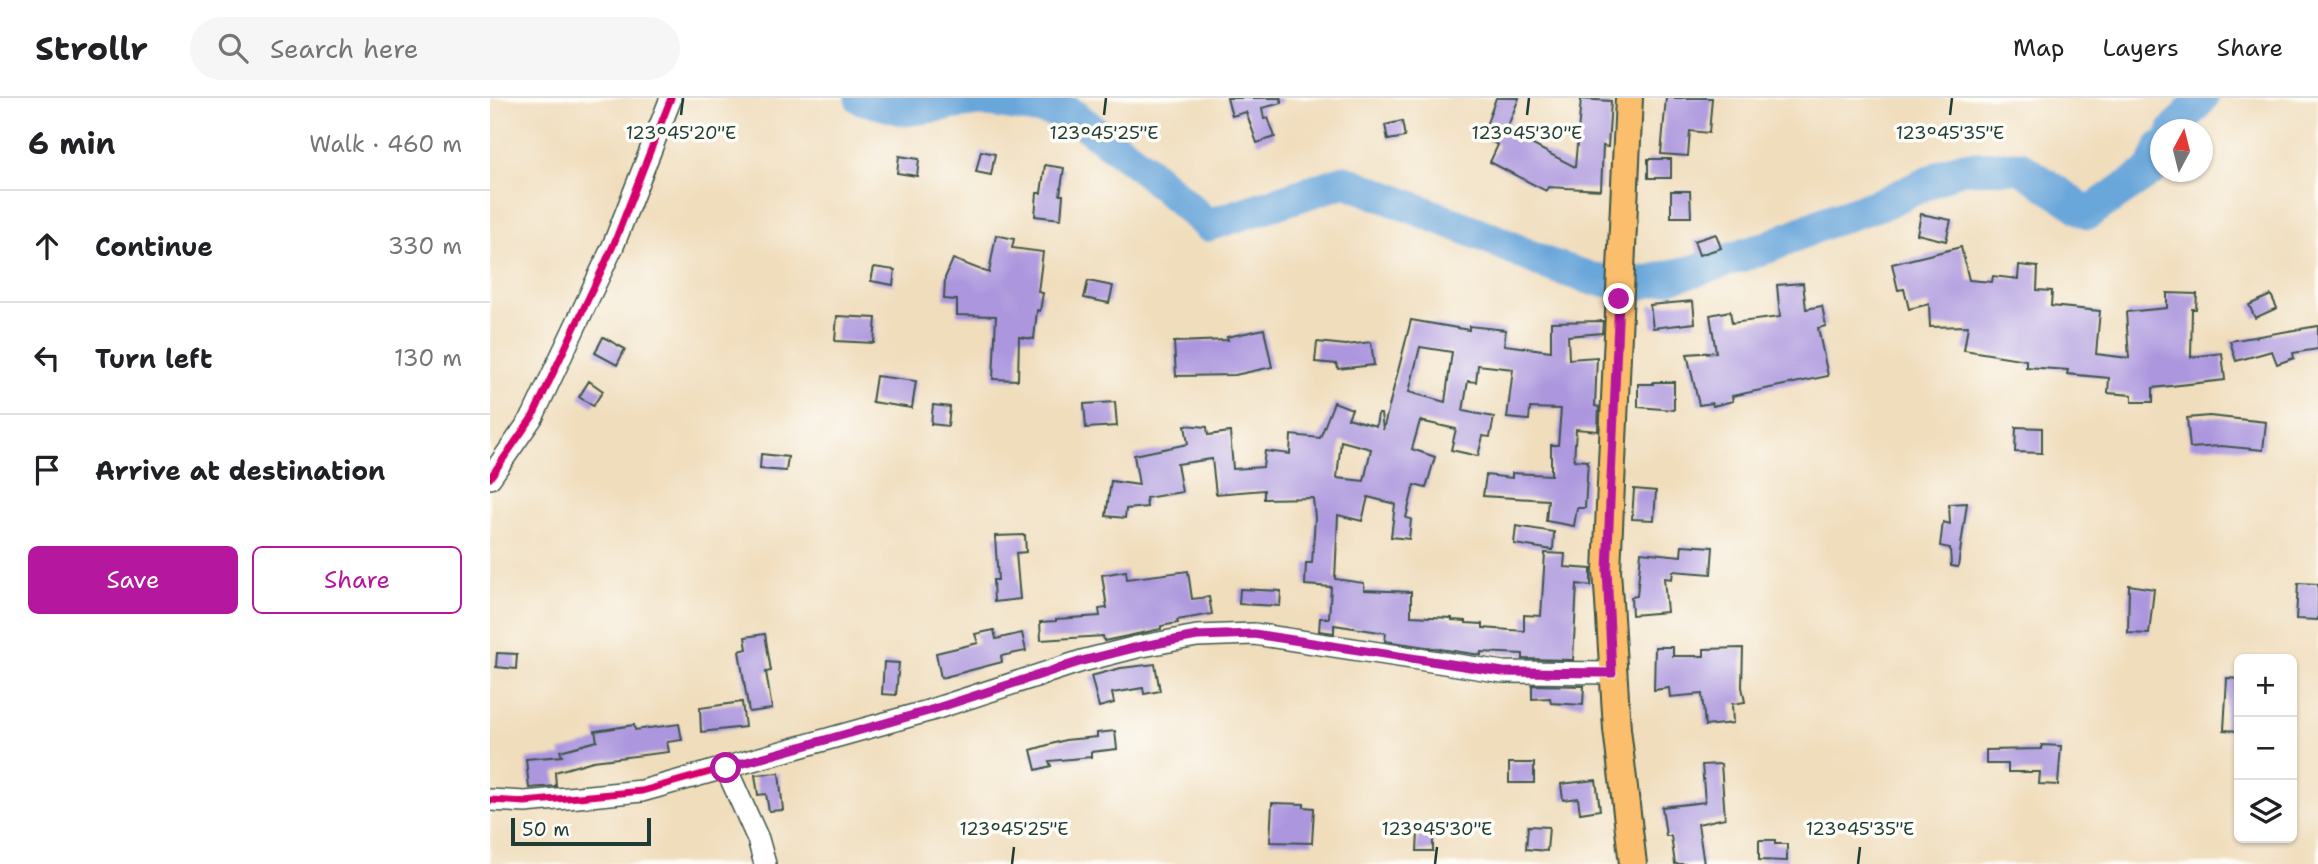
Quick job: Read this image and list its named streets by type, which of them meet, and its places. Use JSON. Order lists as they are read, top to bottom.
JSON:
{
  "scale_bar": "50 m",
  "north": "top",
  "page": {
    "header": "Strollr",
    "search": "Search here",
    "nav": ["Map", "Layers", "Share"],
    "heading": ["6 min", "Walk · 460 m"],
    "list": [
      ["Continue", "330 m"],
      ["Turn left", "130 m"],
      "Arrive at destination"
    ],
    "buttons": ["Save", "Share"],
    "map_buttons": ["+", "−"],
    "scale": "50 m"
  },
  "coordinates": [
    "123°45'20\"E",
    "123°45'25\"E",
    "123°45'35\"E",
    "123°45'30\"E"
  ]
}
